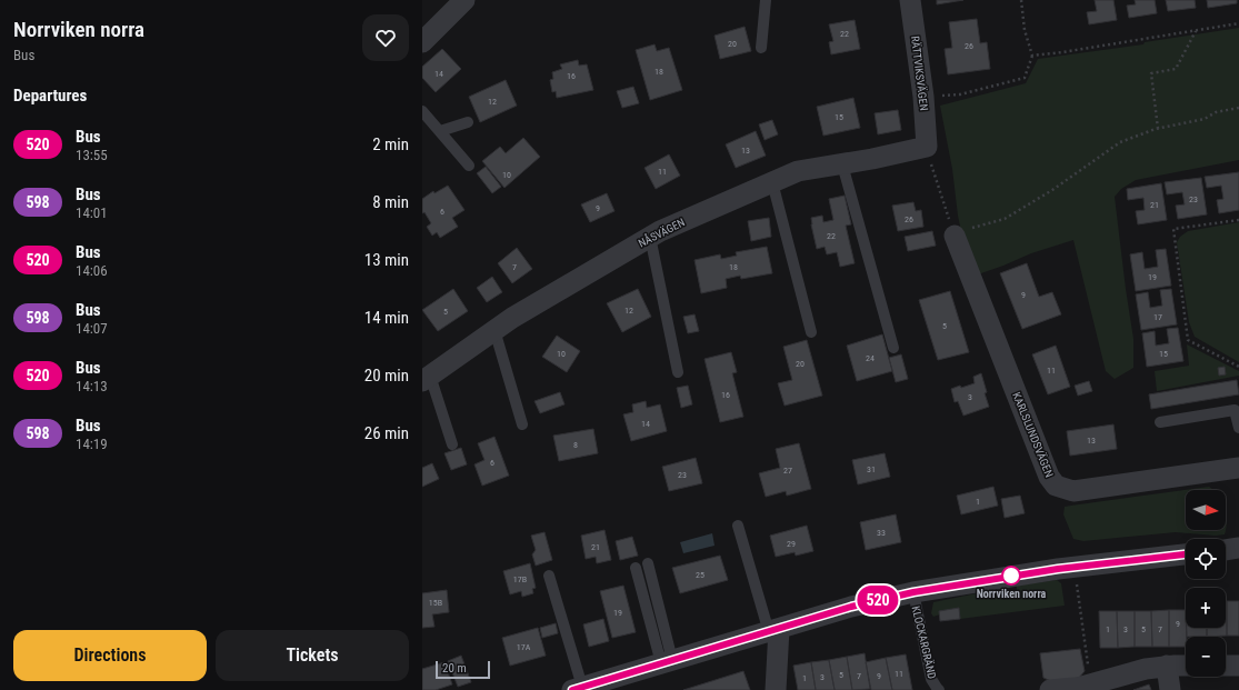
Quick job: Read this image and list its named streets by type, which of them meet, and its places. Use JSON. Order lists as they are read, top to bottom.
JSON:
{
  "streets": {
    "street": ["RÄTTVIKSVÄGEN", "NÅSVÄGEN", "KARLSLUNDSVÄGEN"],
    "lane": ["KLOCKARGRÄND"]
  },
  "crossings": [
    ["RÄTTVIKSVÄGEN", "NÅSVÄGEN"]
  ],
  "places": ["Norrviken norra"],
  "lines": ["bus line 520"],
  "house_numbers": [
    "22",
    "20",
    "26",
    "18",
    "14",
    "16",
    "12",
    "15",
    "13",
    "11",
    "10",
    "23",
    "21",
    "9",
    "6",
    "26",
    "22",
    "7",
    "18",
    "19",
    "9",
    "12",
    "5",
    "17",
    "5",
    "10",
    "15",
    "24",
    "20",
    "11",
    "16",
    "3",
    "14",
    "13",
    "8",
    "6",
    "31",
    "27",
    "23",
    "1",
    "33",
    "29",
    "21",
    "25",
    "17B",
    "15B",
    "19",
    "9",
    "1",
    "3",
    "5",
    "7",
    "17A",
    "11",
    "5",
    "7",
    "9",
    "3",
    "1"
  ],
  "scale_bar": "20 m",
  "north": "right",
  "page": {
    "heading": [
      ["Norrviken norra", "Bus"],
      "Departures"
    ],
    "on_map": "520",
    "list": [
      {
        "mark": "520",
        "name": "Bus",
        "note": "13:55",
        "value": "2 min"
      },
      {
        "mark": "598",
        "name": "Bus",
        "note": "14:01",
        "value": "8 min"
      },
      {
        "mark": "520",
        "name": "Bus",
        "note": "14:06",
        "value": "13 min"
      },
      {
        "mark": "598",
        "name": "Bus",
        "note": "14:07",
        "value": "14 min"
      },
      {
        "mark": "520",
        "name": "Bus",
        "note": "14:13",
        "value": "20 min"
      },
      {
        "mark": "598",
        "name": "Bus",
        "note": "14:19",
        "value": "26 min"
      }
    ],
    "map_buttons": ["+", "−"],
    "buttons": ["Directions", "Tickets"],
    "scale": "20 m"
  }
}
